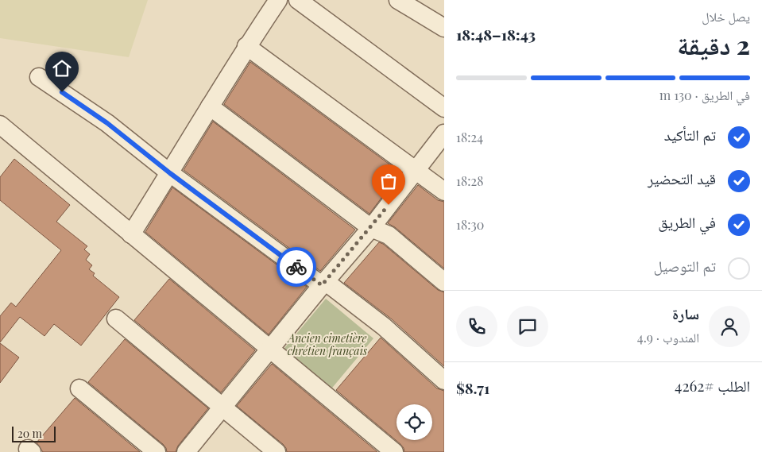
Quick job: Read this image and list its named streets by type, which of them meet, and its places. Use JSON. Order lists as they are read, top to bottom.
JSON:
{
  "parks": ["Ancien cimetière chrétien français"],
  "scale_bar": "20 m",
  "page": {
    "heading": ["2 دقيقة", "يصل خلال", "18:43–18:48"],
    "panel": [
      "سارة",
      "المندوب · 4.9",
      "الطلب #4262",
      "$8.71"
    ],
    "bar": "في الطريق · 130 m",
    "list": [
      ["تم التأكيد", "18:24"],
      ["قيد التحضير", "18:28"],
      ["في الطريق", "18:30"],
      "تم التوصيل"
    ],
    "scale": "20 m"
  }
}
